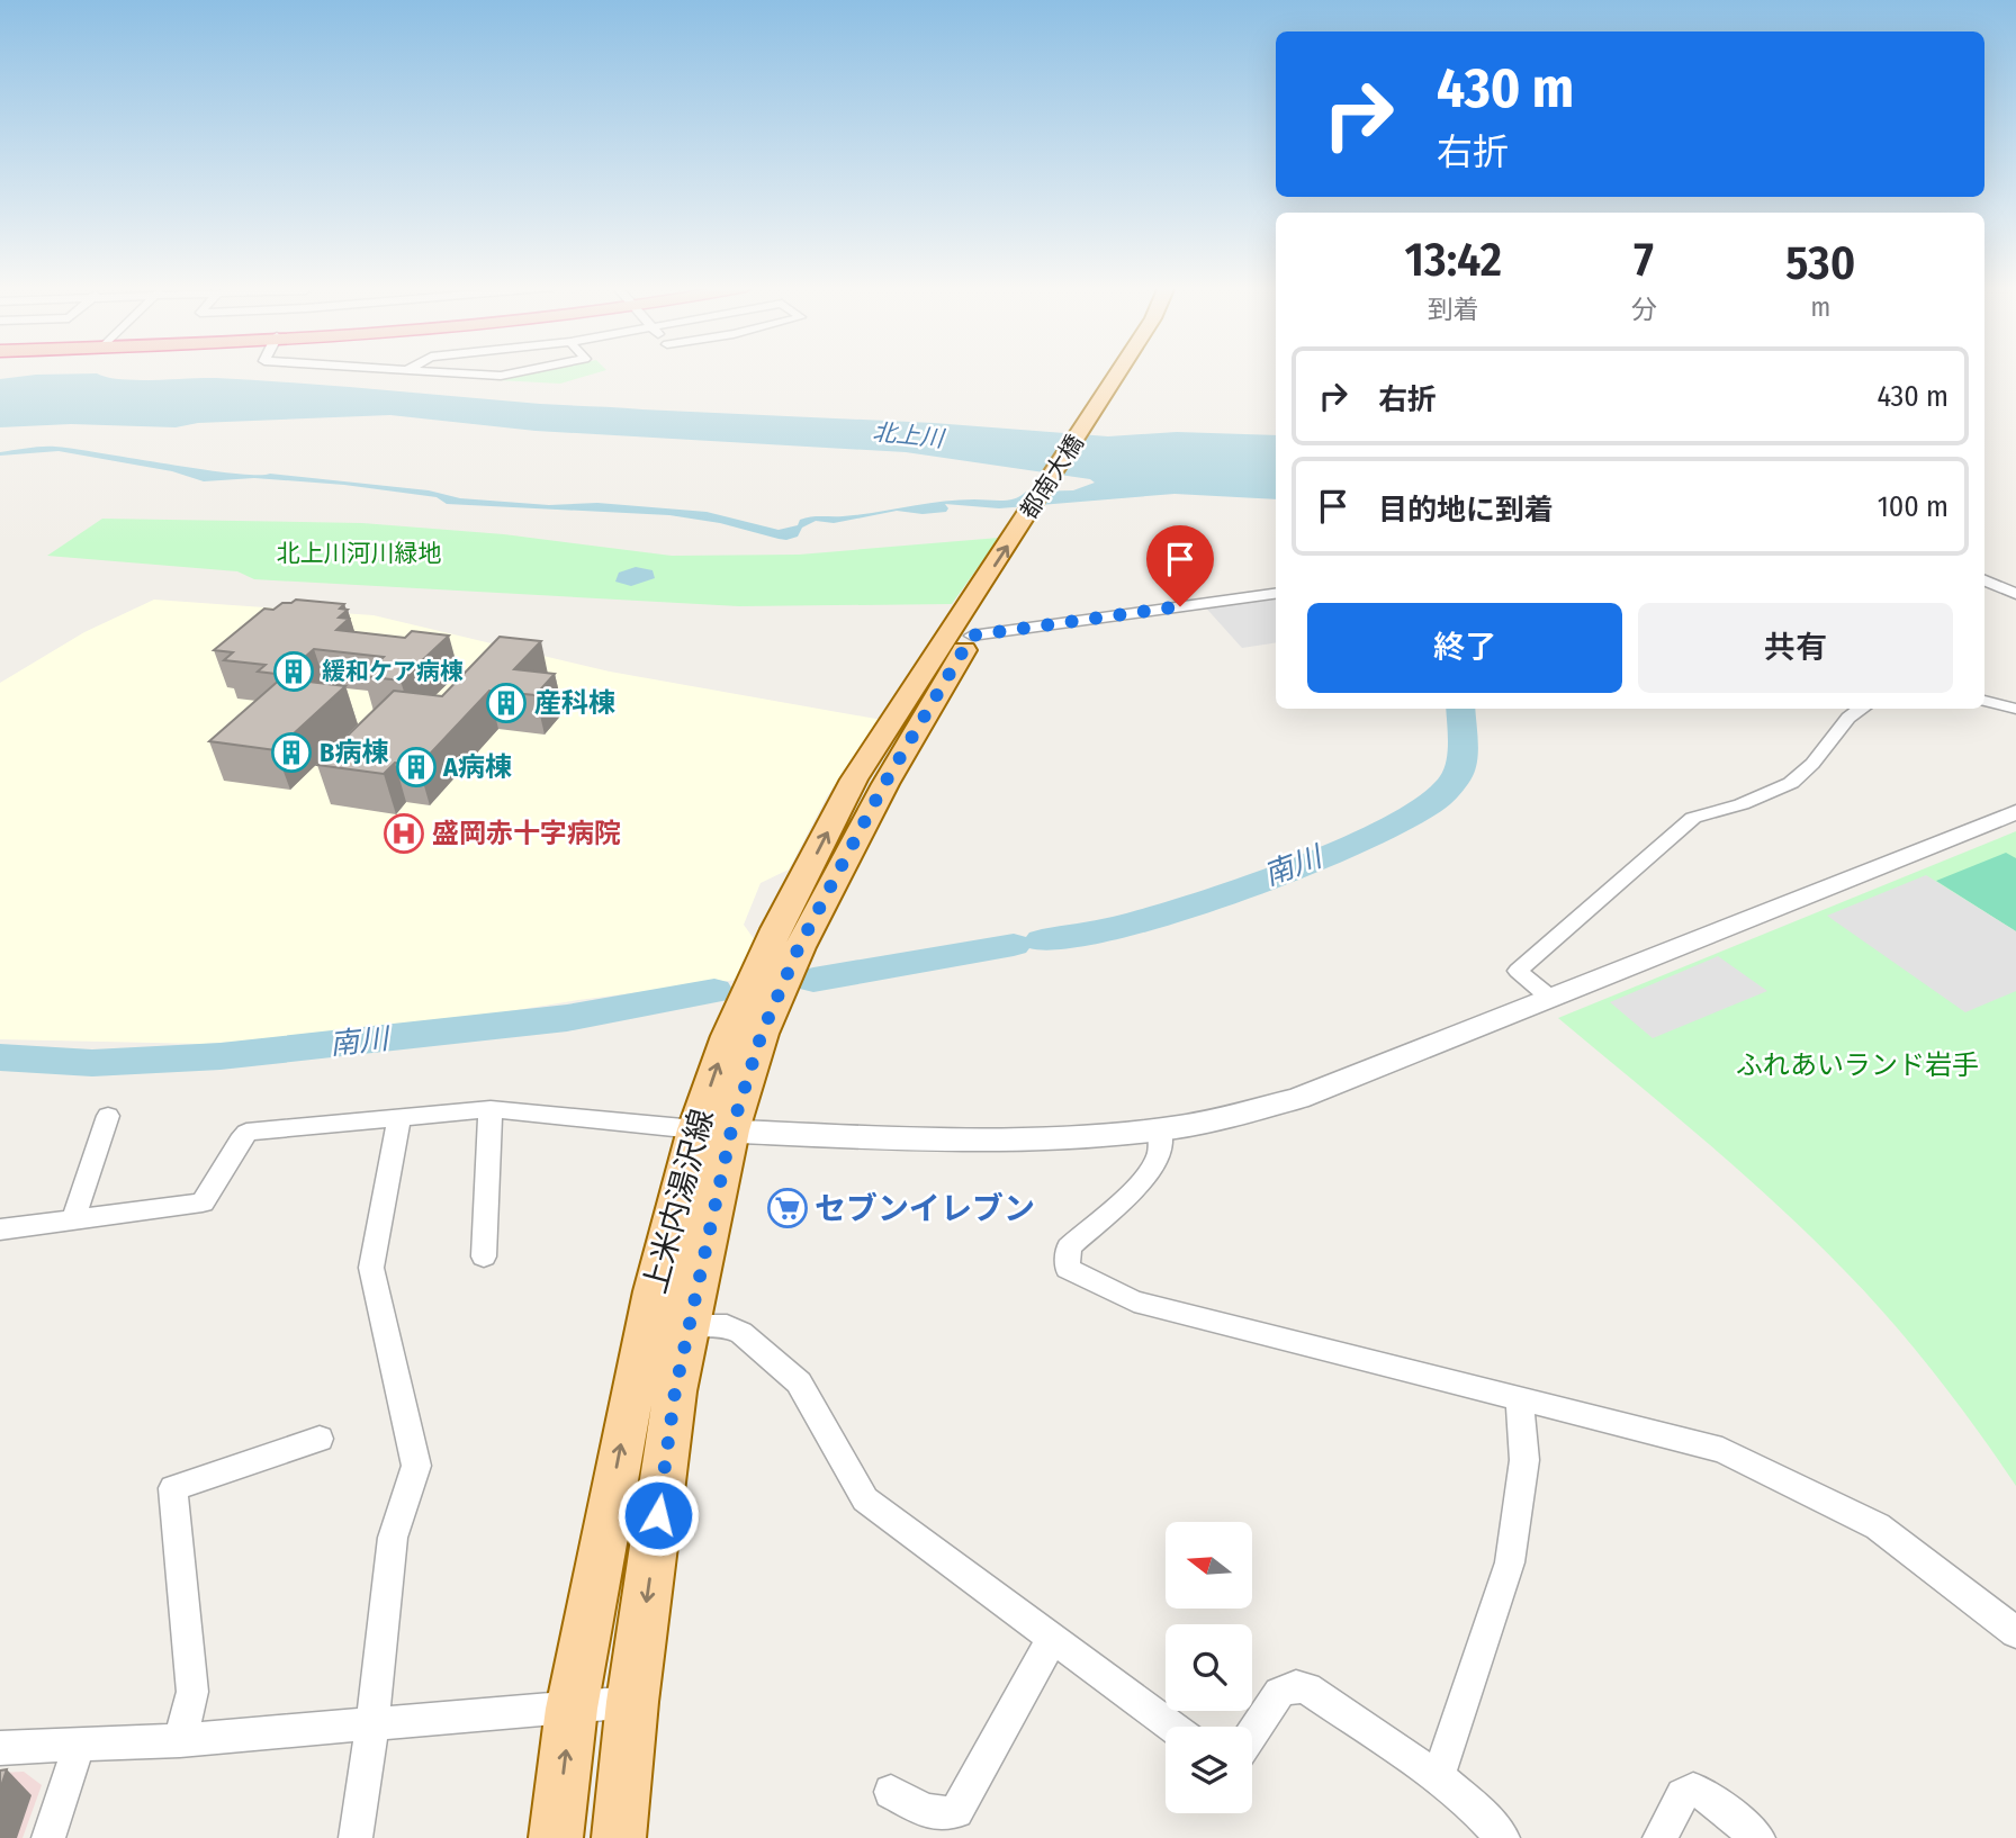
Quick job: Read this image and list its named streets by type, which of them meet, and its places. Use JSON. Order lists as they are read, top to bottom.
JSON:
{
  "streets": {
    "main road": ["都南大橋", "上米内湯沢線"]
  },
  "crossings": [
    ["都南大橋", "上米内湯沢線"]
  ],
  "water": ["北上川", "南川"],
  "parks": ["北上川河川緑地", "ふれあいランド岩手"],
  "places": {
    "building": [
      "緩和ケア病棟",
      "産科棟",
      "B病棟",
      "A病棟"
    ],
    "hospital": ["盛岡赤十字病院"],
    "supermarket": ["セブンイレブン"]
  },
  "north": "left",
  "page": {
    "turn": ["430 m", "右折"],
    "eta": [
      "13:42",
      "到着",
      "7",
      "分",
      "530",
      "m"
    ],
    "list": [
      {
        "name": "右折",
        "value": "430 m"
      },
      {
        "name": "目的地に到着",
        "value": "100 m"
      }
    ],
    "buttons": ["終了", "共有"]
  }
}
